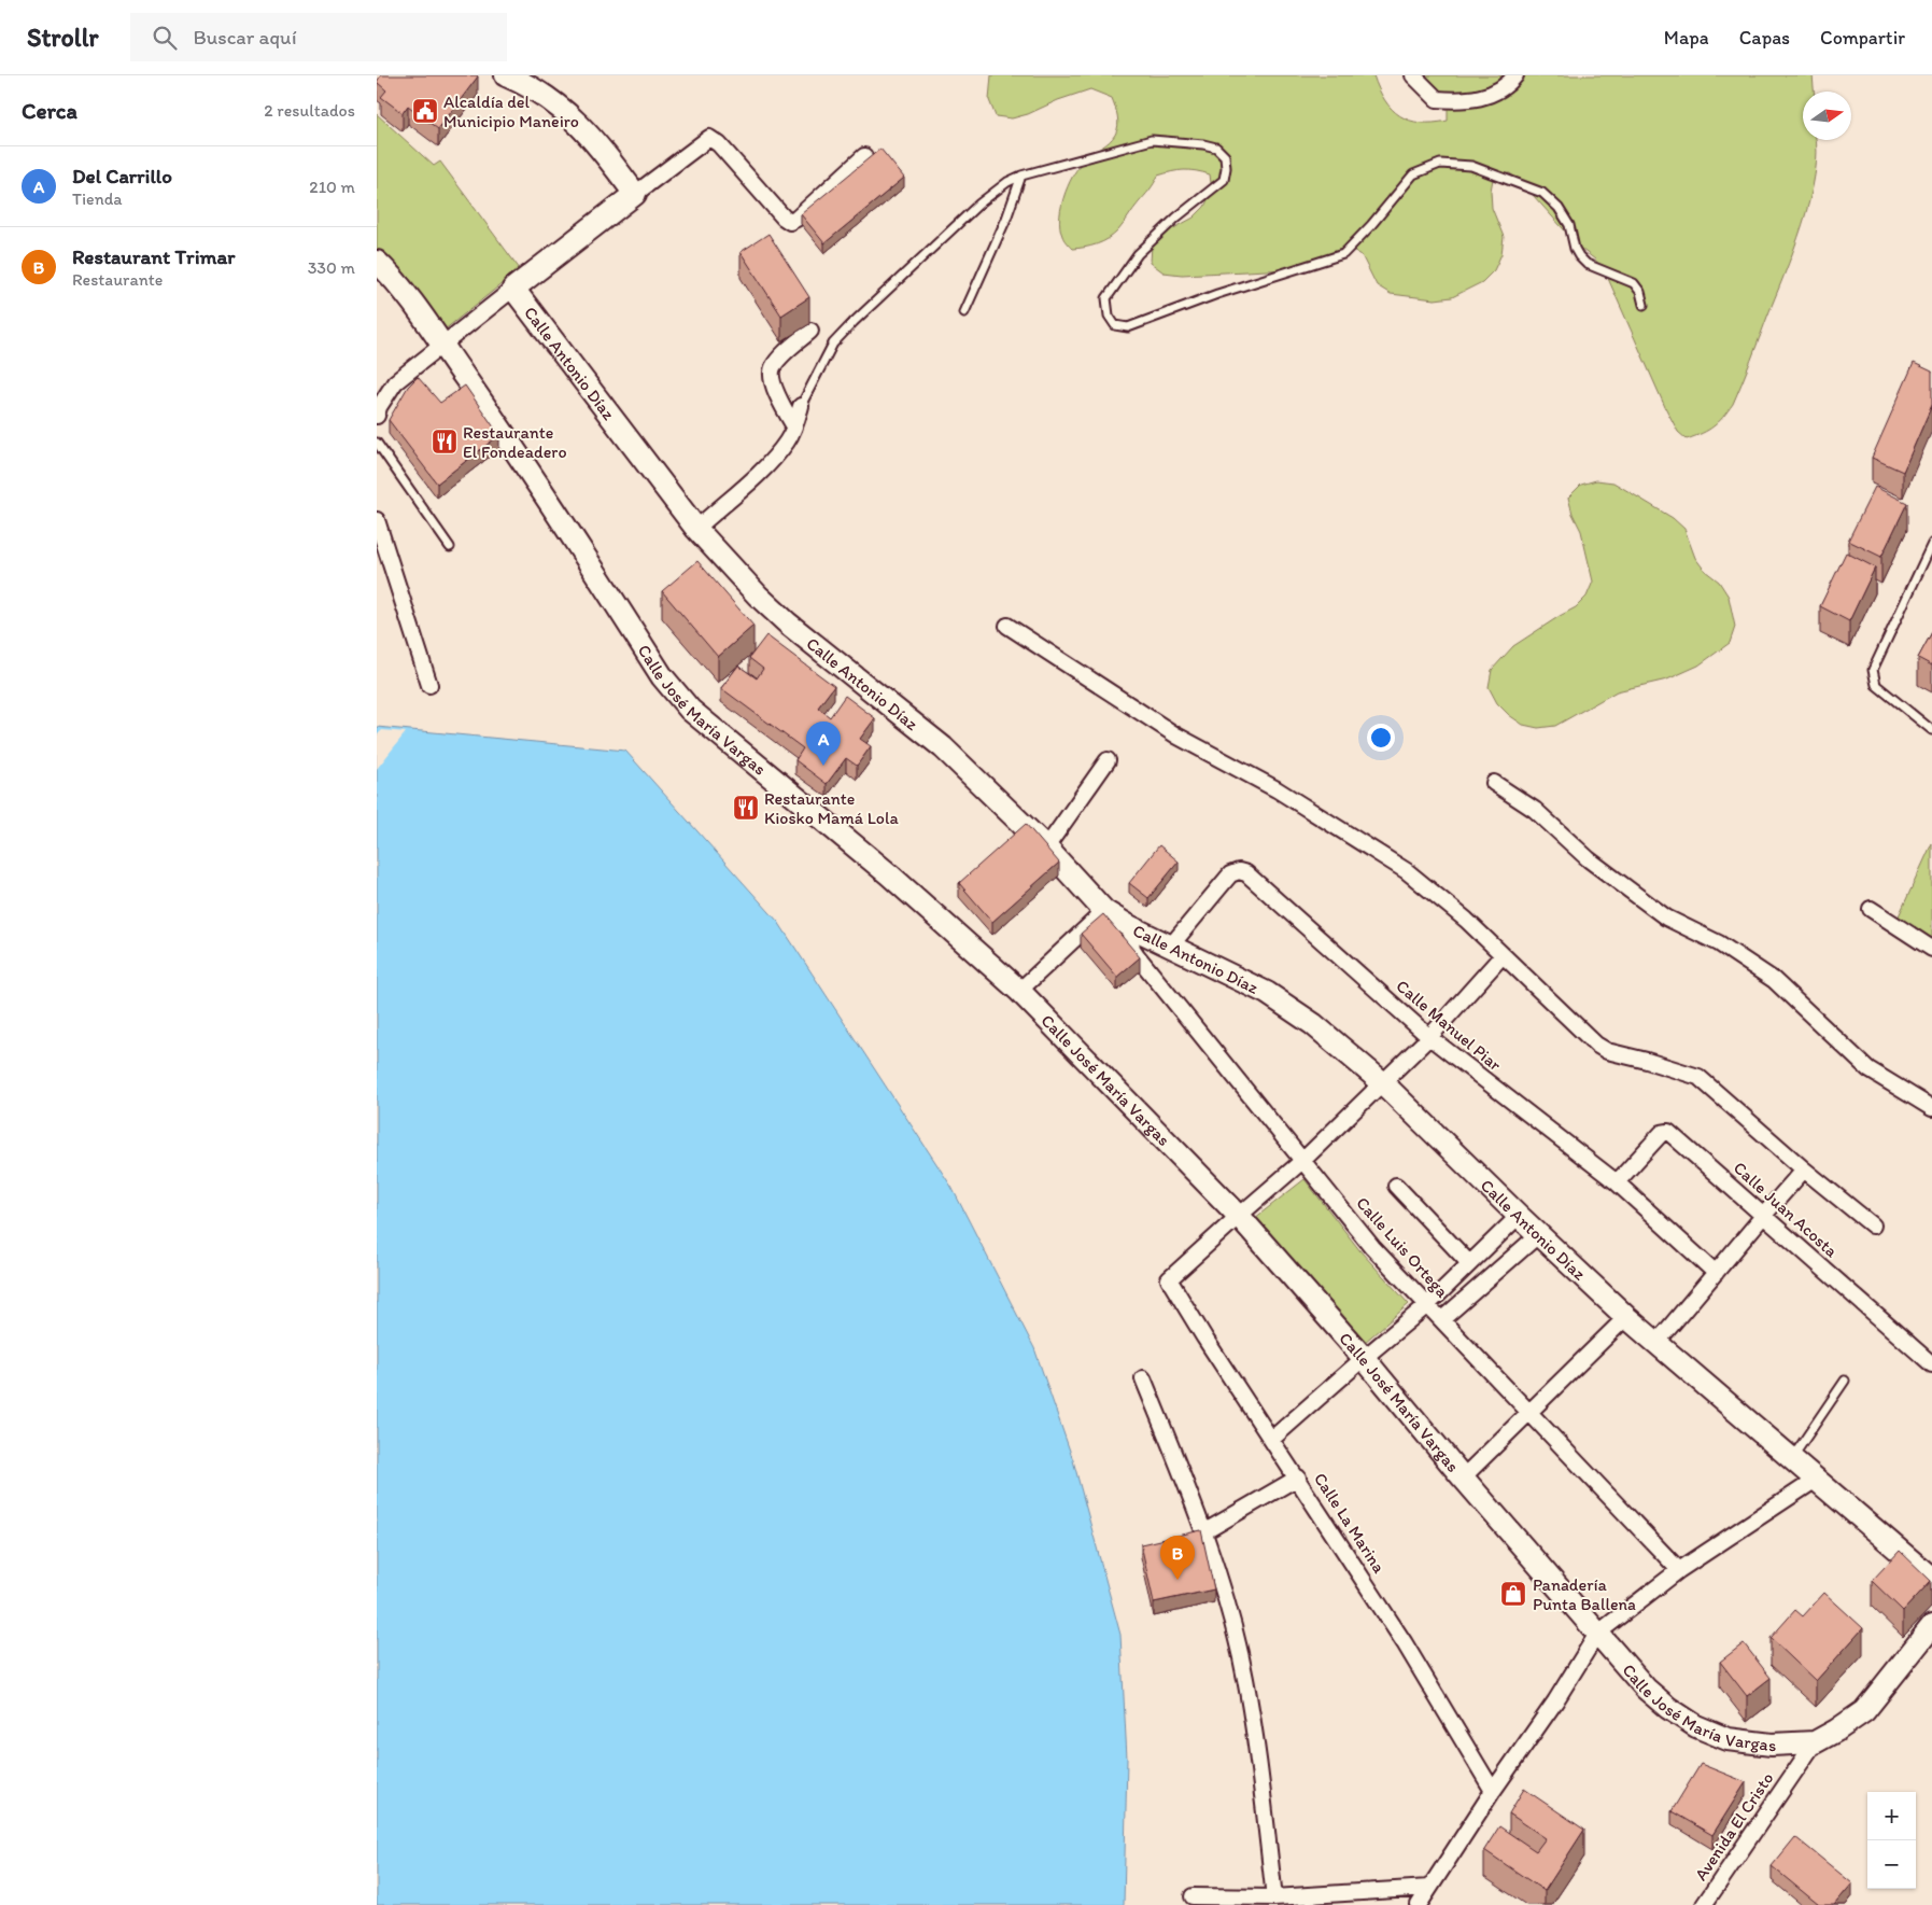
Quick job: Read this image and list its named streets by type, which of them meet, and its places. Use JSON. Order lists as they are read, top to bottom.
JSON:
{
  "streets": {
    "street": [
      "Calle Antonio Díaz",
      "Calle José María Vargas",
      "Calle Manuel Piar",
      "Calle Juan Acosta",
      "Calle Luis Ortega",
      "Calle La Marina",
      "Avenida El Cristo"
    ]
  },
  "crossings": [
    ["Calle Antonio Díaz", "Calle Manuel Piar"],
    ["Calle Antonio Díaz", "Calle Luis Ortega"],
    ["Calle José María Vargas", "Calle La Marina"],
    ["Calle José María Vargas", "Avenida El Cristo"],
    ["Calle Manuel Piar", "Calle Juan Acosta"]
  ],
  "places": {
    "public building": ["Alcaldía del Municipio Maneiro"],
    "restaurant": ["Restaurante El Fondeadero", "Restaurante Kiosko Mamá Lola"],
    "shop": ["Panadería Punta Ballena"]
  },
  "north": "right",
  "page": {
    "header": "Strollr",
    "search": "Buscar aquí",
    "nav": ["Mapa", "Capas", "Compartir"],
    "heading": ["Cerca", "2 resultados"],
    "list": [
      {
        "mark": "A",
        "name": "Del Carrillo",
        "note": "Tienda",
        "value": "210 m"
      },
      {
        "mark": "B",
        "name": "Restaurant Trimar",
        "note": "Restaurante",
        "value": "330 m"
      }
    ],
    "pins": ["A", "B"],
    "map_buttons": ["+", "−"]
  }
}
